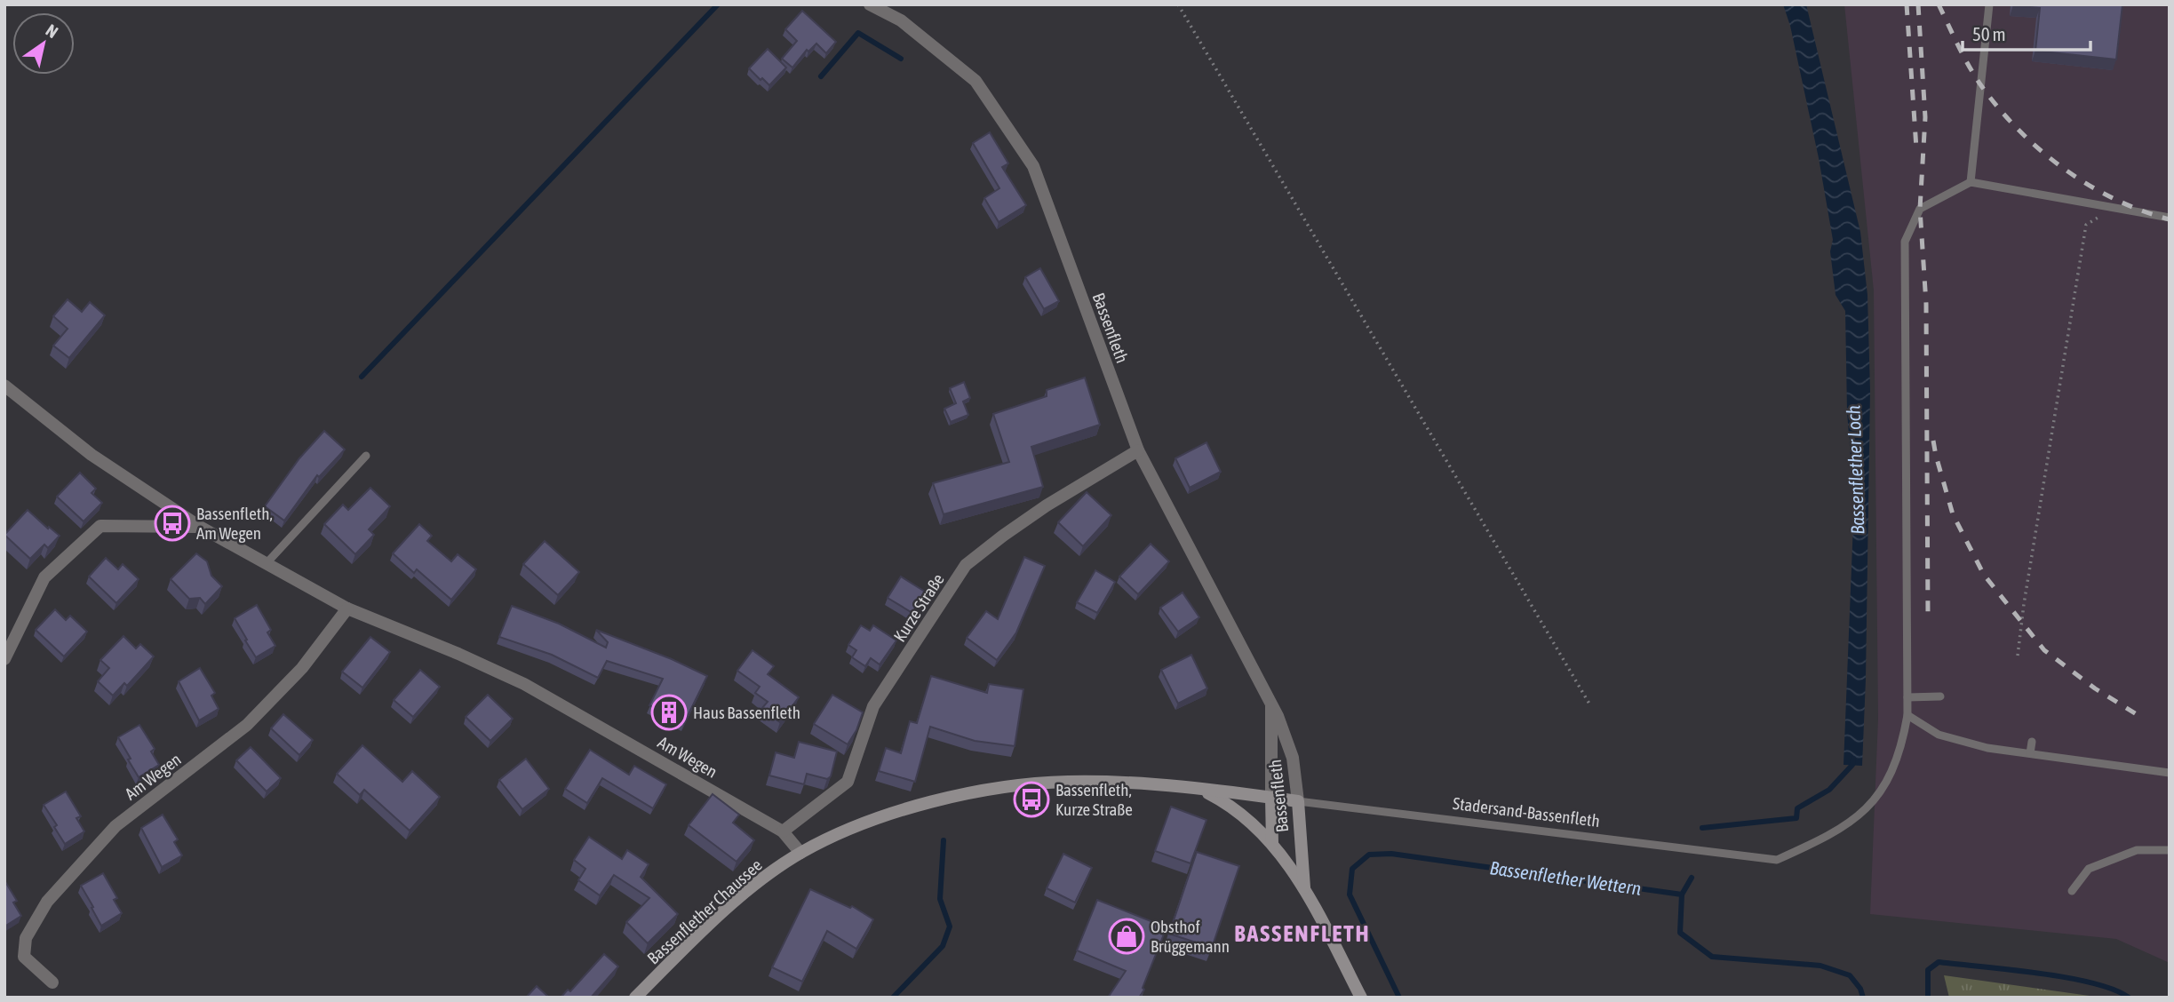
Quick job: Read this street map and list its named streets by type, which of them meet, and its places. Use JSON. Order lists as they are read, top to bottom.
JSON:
{
  "streets": {
    "street": [
      "Bassenfleth",
      "Kurze Straße",
      "Am Wegen",
      "Stadersand-Bassenfleth",
      "Bassenflether Chaussee"
    ]
  },
  "crossings": [
    ["Bassenfleth", "Kurze Straße"],
    ["Bassenfleth", "Stadersand-Bassenfleth"],
    ["Bassenfleth", "Bassenflether Chaussee"],
    ["Kurze Straße", "Am Wegen"],
    ["Am Wegen", "Bassenflether Chaussee"],
    ["Stadersand-Bassenfleth", "Bassenflether Chaussee"]
  ],
  "districts": ["BASSENFLETH"],
  "water": ["Bassenflether Loch", "Bassenflether Wettern"],
  "places": {
    "bus stop": ["Bassenfleth, Am Wegen", "Bassenfleth, Kurze Straße"],
    "building": ["Haus Bassenfleth"],
    "shop": ["Obsthof Brüggemann"]
  },
  "scale_bar": "50 m",
  "north": "top right"
}
